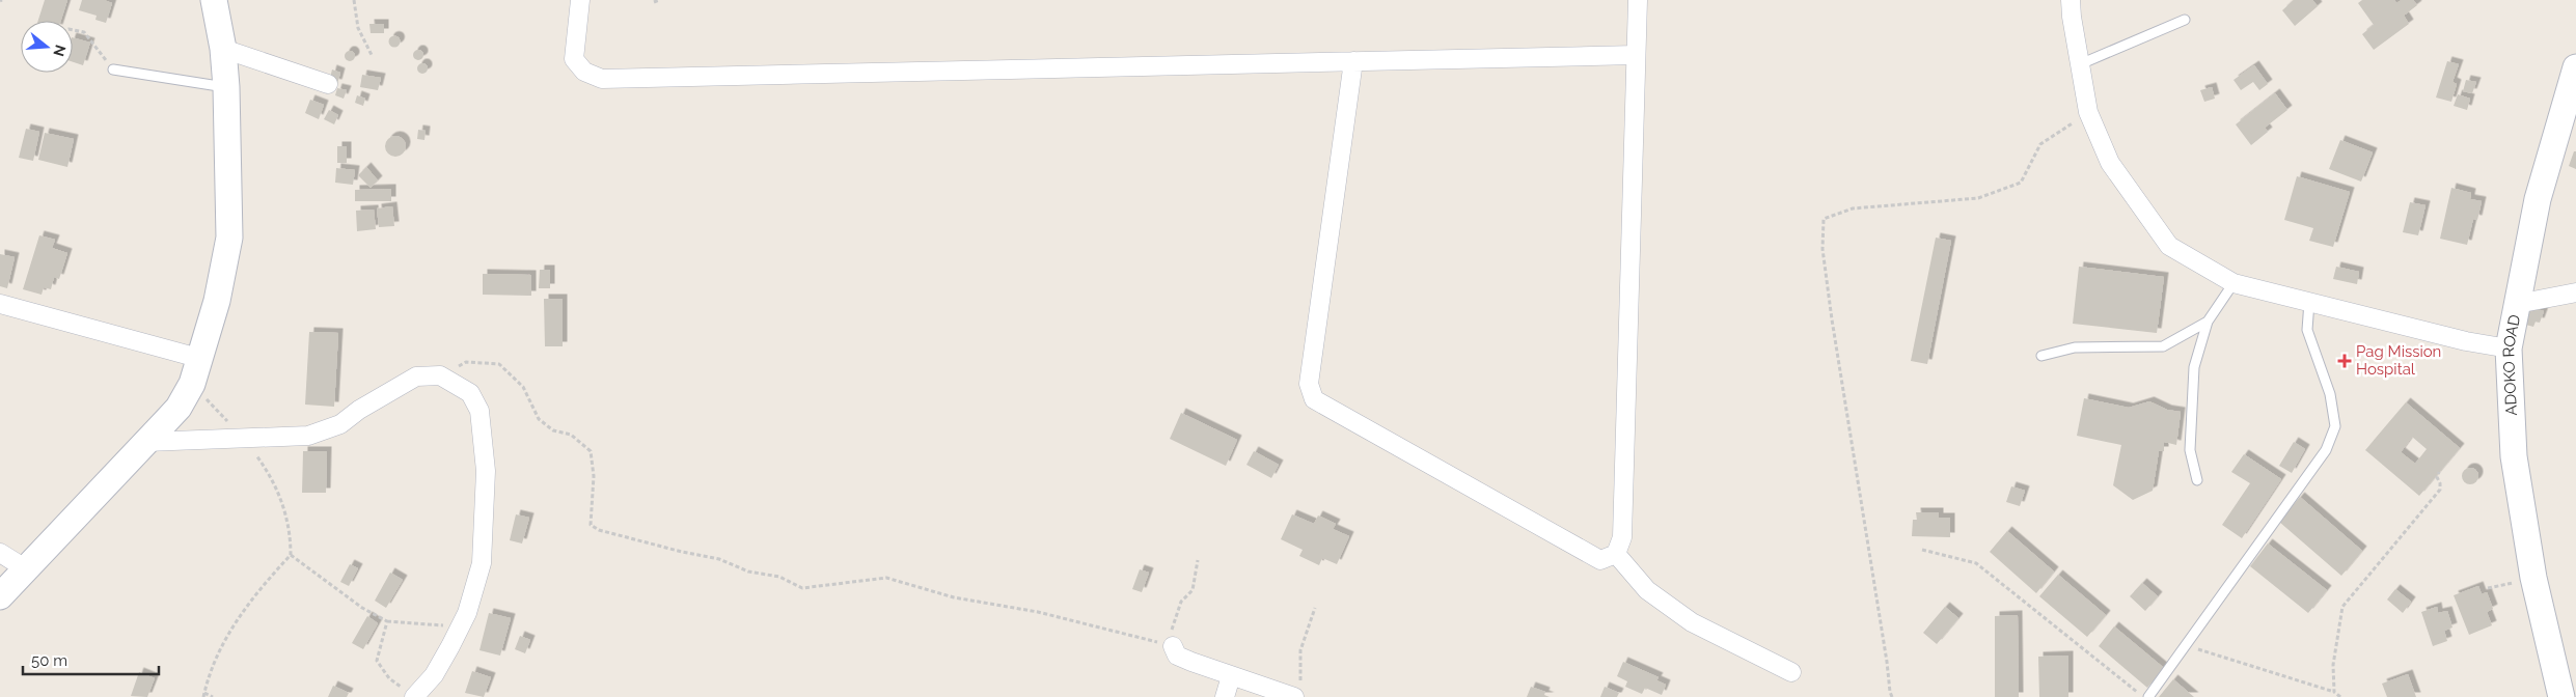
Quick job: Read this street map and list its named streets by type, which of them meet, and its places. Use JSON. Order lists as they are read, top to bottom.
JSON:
{
  "streets": {
    "street": ["ADOKO ROAD"]
  },
  "places": {
    "health": ["Pag Mission Hospital"]
  },
  "scale_bar": "50 m",
  "north": "right"
}
